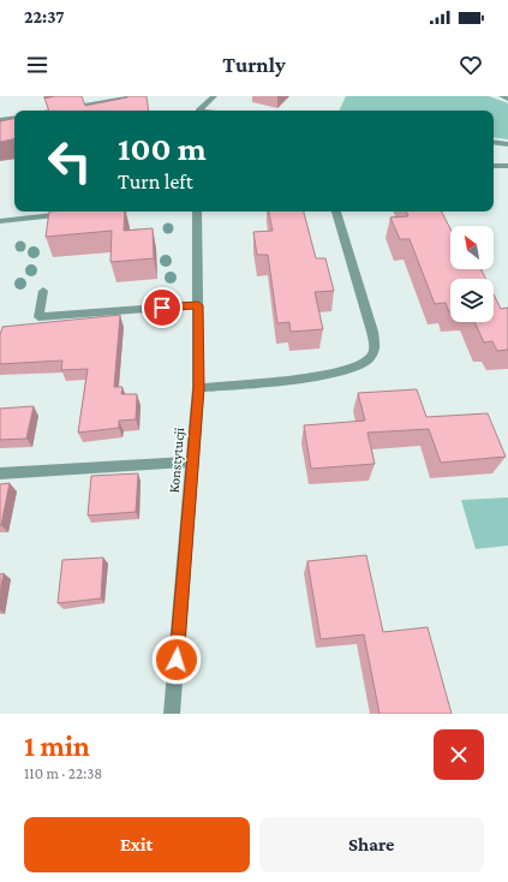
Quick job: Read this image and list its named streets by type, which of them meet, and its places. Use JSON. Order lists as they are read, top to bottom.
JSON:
{
  "streets": {
    "street": ["Konstytucji"]
  },
  "north": "top left",
  "page": {
    "status": "22:37",
    "header": "Turnly",
    "turn": ["100 m", "Turn left"],
    "heading": ["1 min", "110 m · 22:38"],
    "buttons": ["Exit", "Share"]
  }
}
